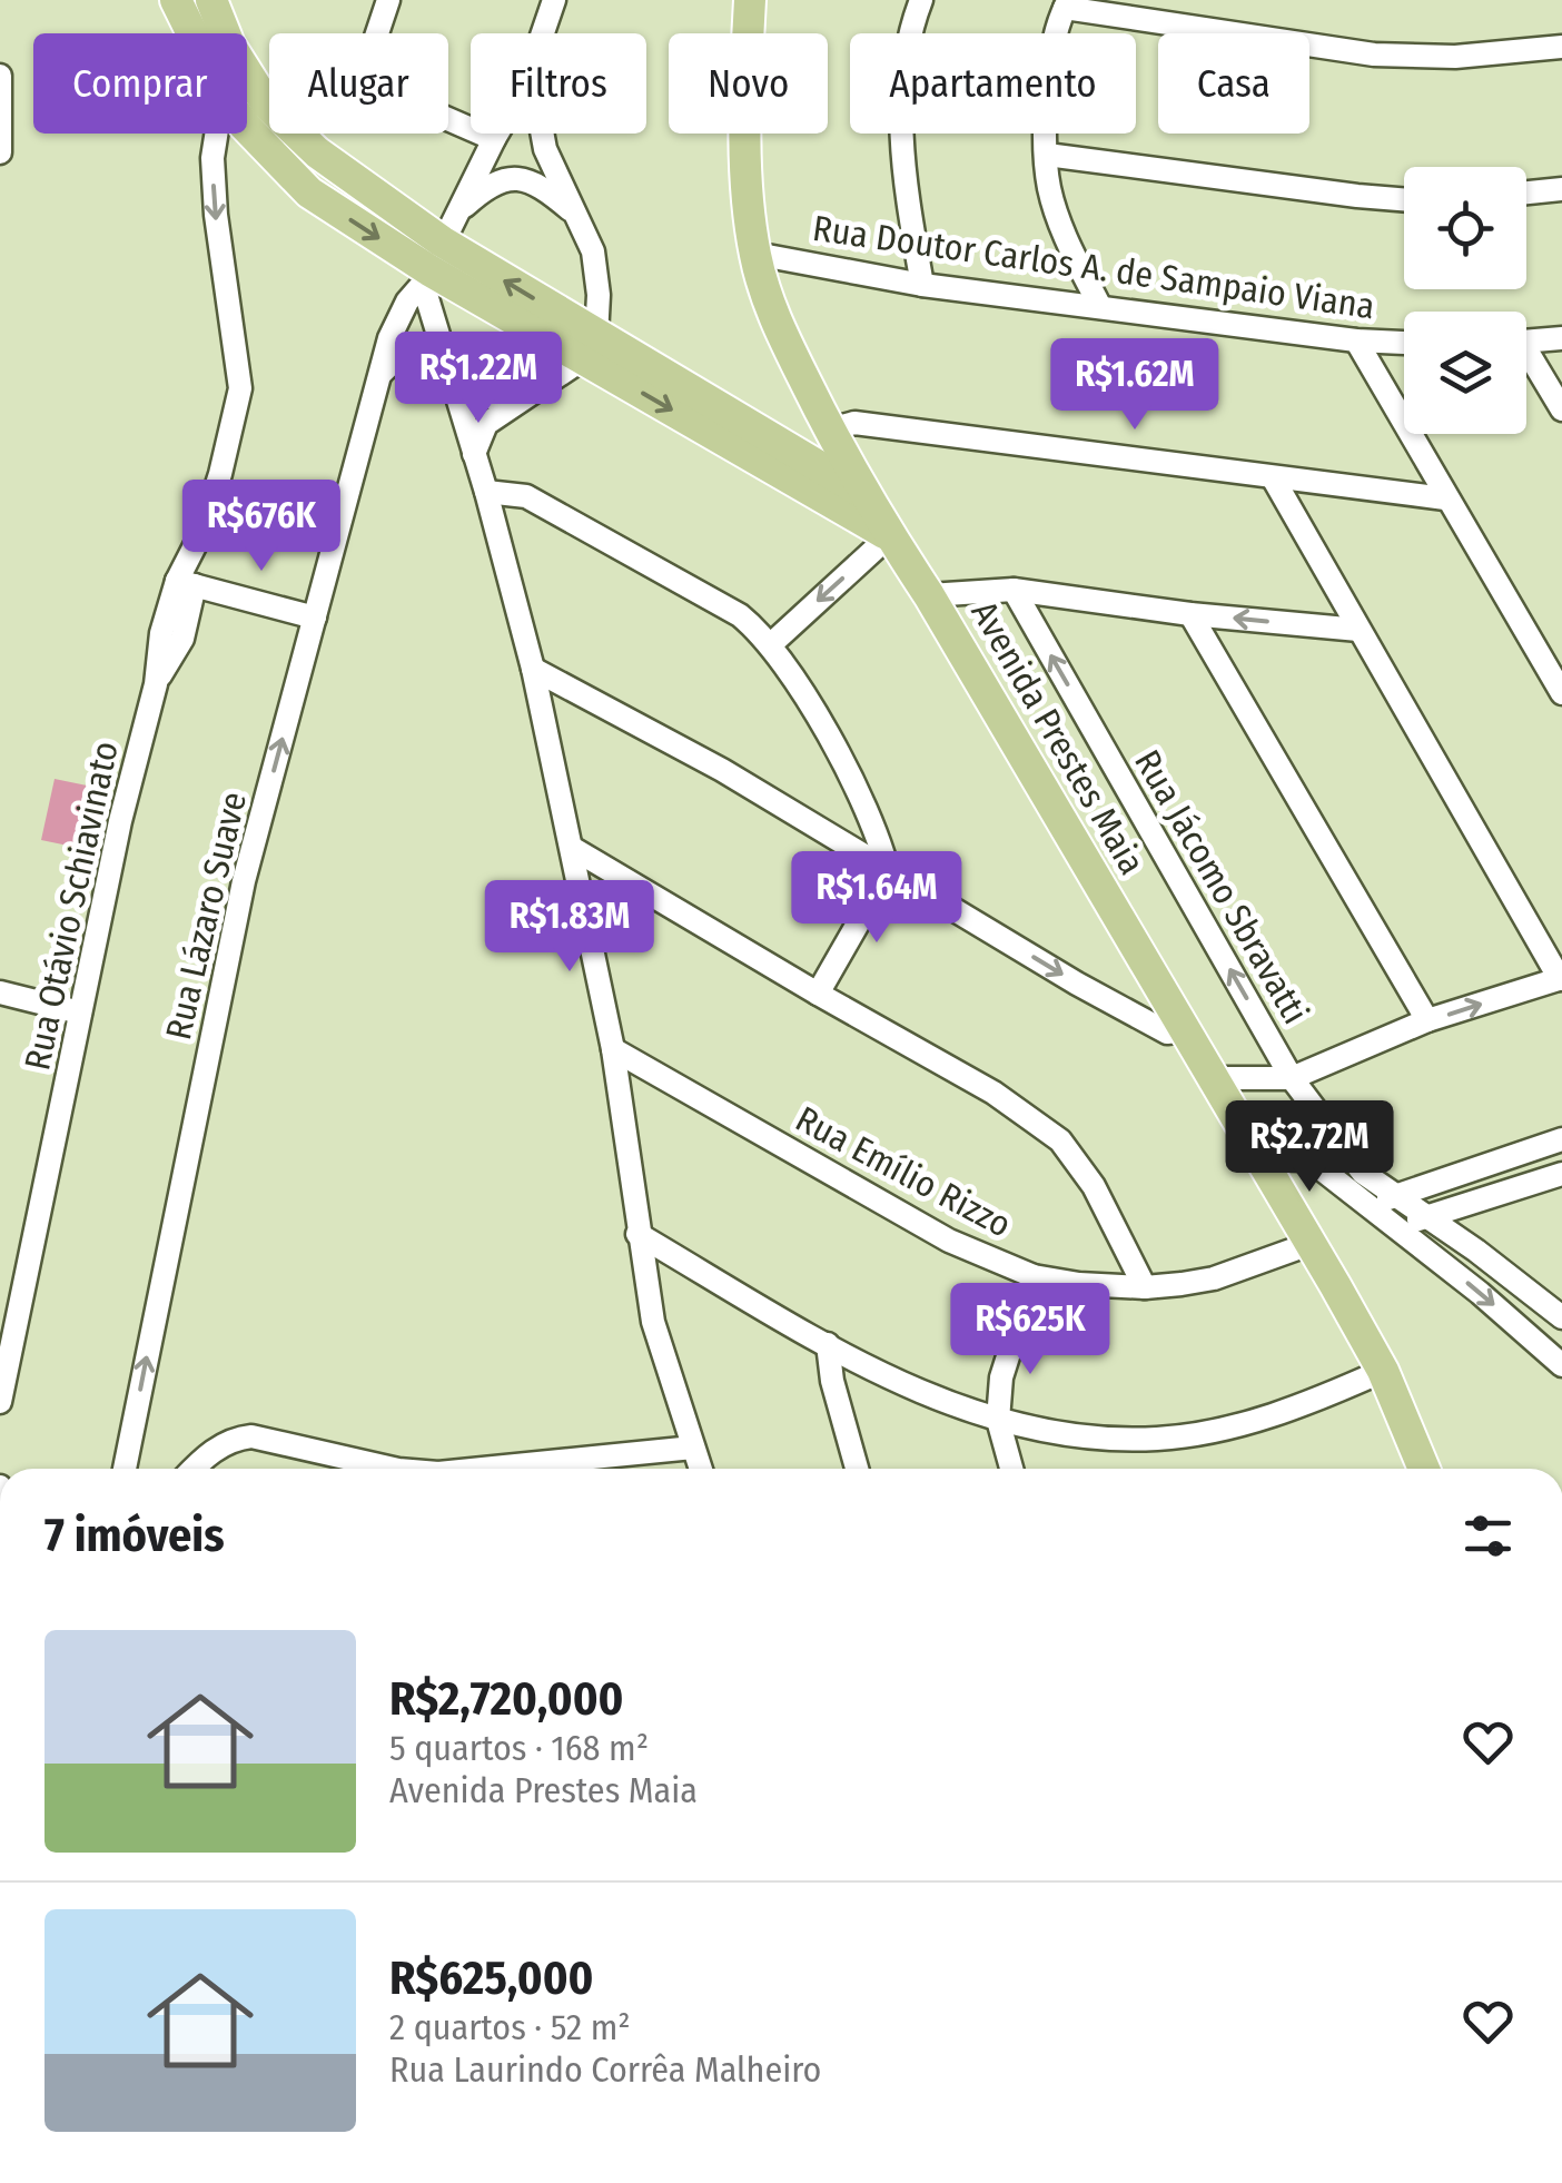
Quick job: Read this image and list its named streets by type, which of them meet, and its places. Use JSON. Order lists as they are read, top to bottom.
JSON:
{
  "streets": {
    "main road": ["Avenida Prestes Maia"],
    "street": [
      "Rua Doutor Carlos A. de Sampaio Viana",
      "Rua Jácomo Sbravatti",
      "Rua Otávio Schiavinato",
      "Rua Lázaro Suave",
      "Rua Emílio Rizzo"
    ]
  },
  "crossings": [
    ["Rua Doutor Carlos A. de Sampaio Viana", "Avenida Prestes Maia"],
    ["Avenida Prestes Maia", "Rua Emílio Rizzo"]
  ],
  "one_way": ["Rua Lázaro Suave"],
  "page": {
    "chip": [
      "Comprar",
      "Alugar",
      "Filtros",
      "Novo",
      "Apartamento",
      "Casa"
    ],
    "price": [
      "R$1.22M",
      "R$1.62M",
      "R$676K",
      "R$1.64M",
      "R$1.83M",
      "R$2.72M",
      "R$625K"
    ],
    "heading": "7 imóveis",
    "list": [
      {
        "name": "R$2,720,000",
        "note": "5 quartos · 168 m² · Avenida Prestes Maia"
      },
      {
        "name": "R$625,000",
        "note": "2 quartos · 52 m² · Rua Laurindo Corrêa Malheiro"
      }
    ]
  }
}
